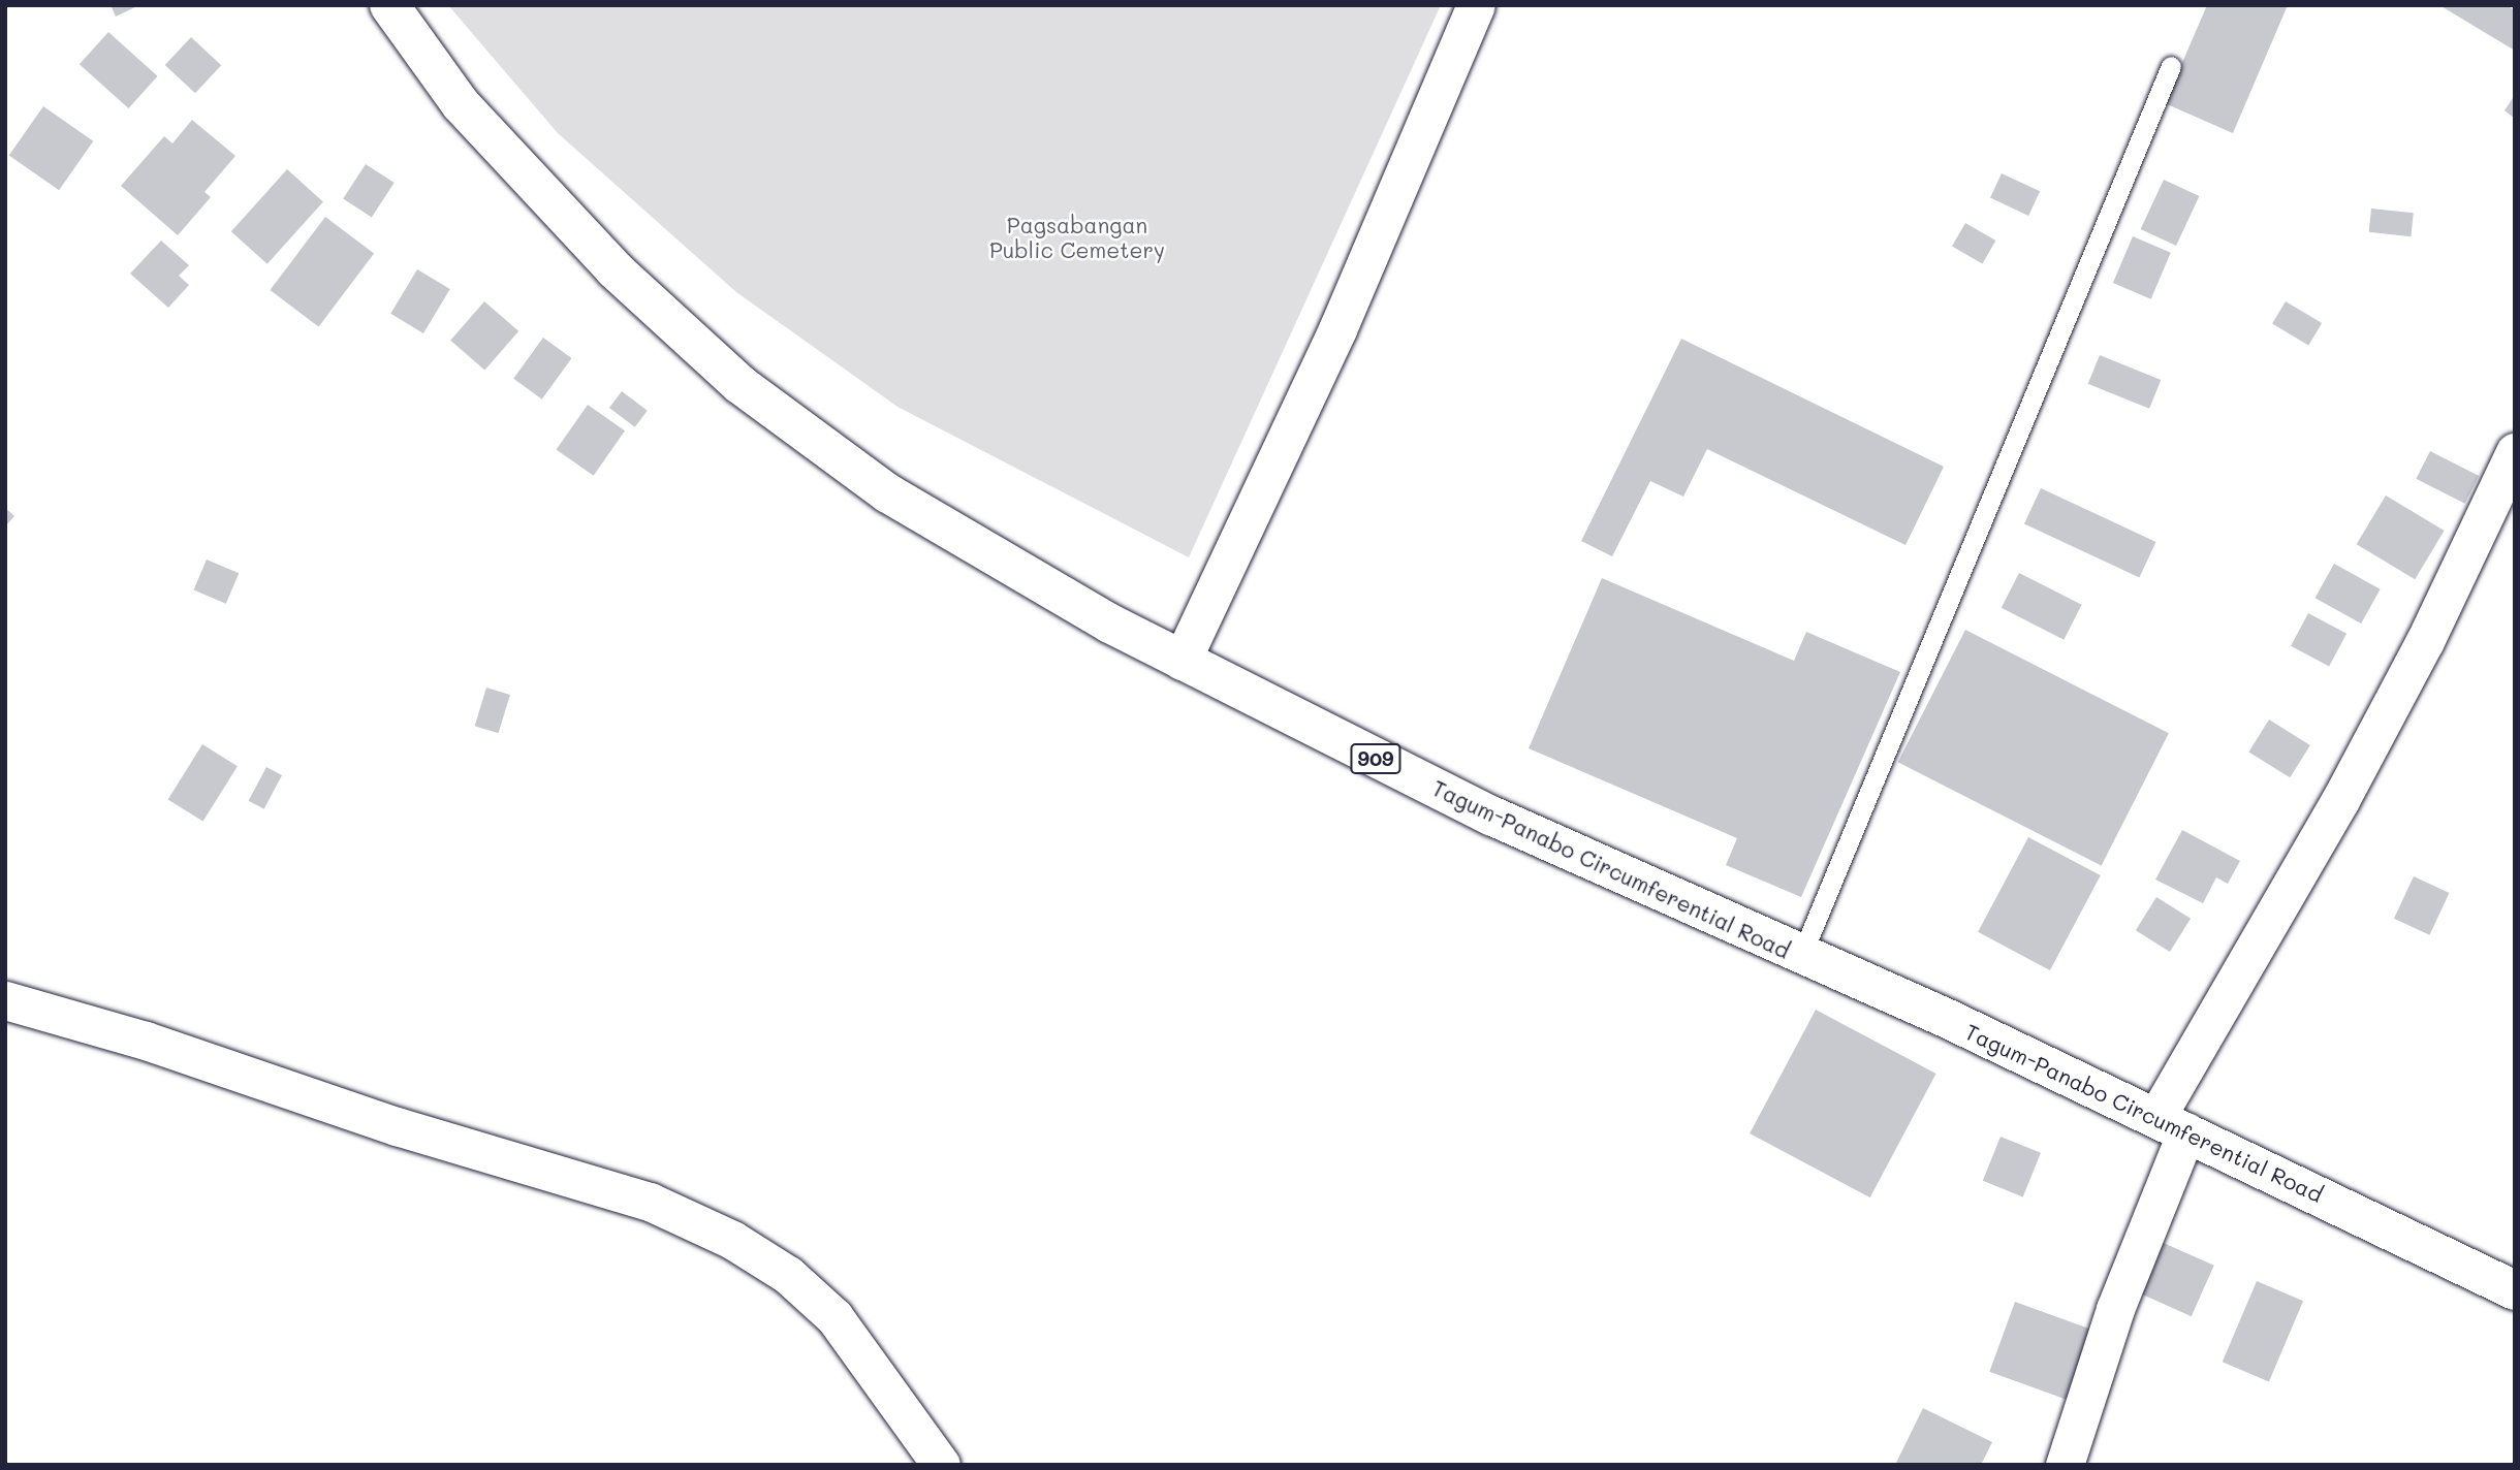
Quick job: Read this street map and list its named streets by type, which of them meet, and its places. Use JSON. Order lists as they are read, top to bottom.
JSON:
{
  "streets": {
    "highway": ["909", "Tagum-Panabo Circumferential Road"]
  },
  "parks": ["Pagsabangan Public Cemetery"]
}
